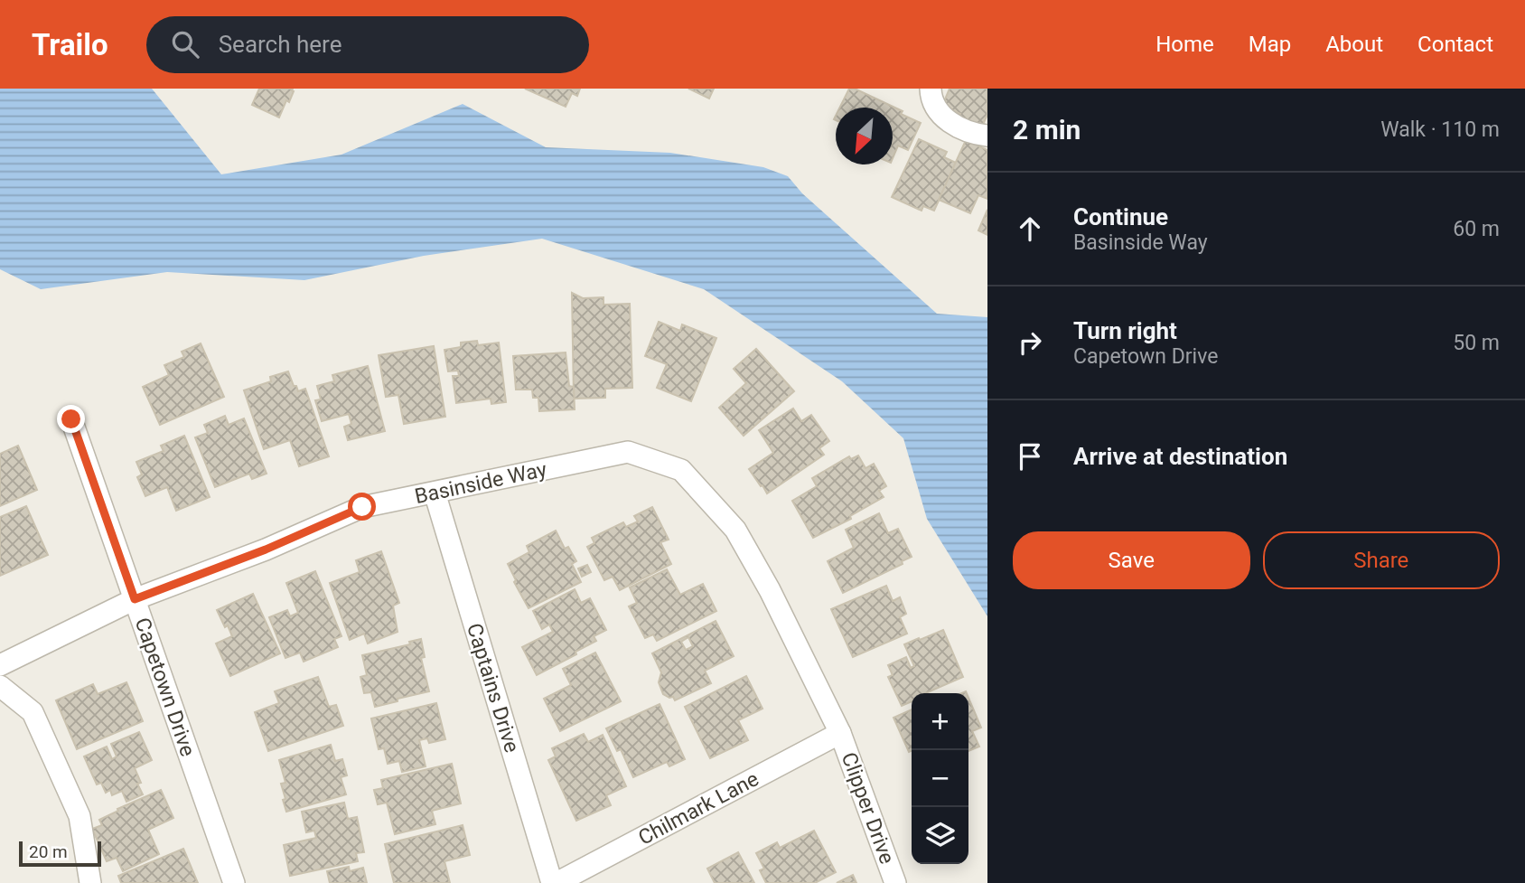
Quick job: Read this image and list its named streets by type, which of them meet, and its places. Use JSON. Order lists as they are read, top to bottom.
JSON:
{
  "streets": {
    "street": [
      "Basinside Way",
      "Capetown Drive",
      "Captains Drive",
      "Chilmark Lane",
      "Clipper Drive"
    ]
  },
  "crossings": [
    ["Basinside Way", "Capetown Drive"],
    ["Basinside Way", "Captains Drive"],
    ["Basinside Way", "Chilmark Lane"],
    ["Basinside Way", "Clipper Drive"],
    ["Captains Drive", "Chilmark Lane"],
    ["Chilmark Lane", "Clipper Drive"]
  ],
  "scale_bar": "20 m",
  "north": "bottom left",
  "page": {
    "header": "Trailo",
    "search": "Search here",
    "nav": [
      "Home",
      "Map",
      "About",
      "Contact"
    ],
    "heading": ["2 min", "Walk · 110 m"],
    "list": [
      ["Continue", "Basinside Way", "60 m"],
      ["Turn right", "Capetown Drive", "50 m"],
      "Arrive at destination"
    ],
    "buttons": ["Save", "Share"],
    "map_buttons": ["+", "−"],
    "scale": "20 m"
  }
}
